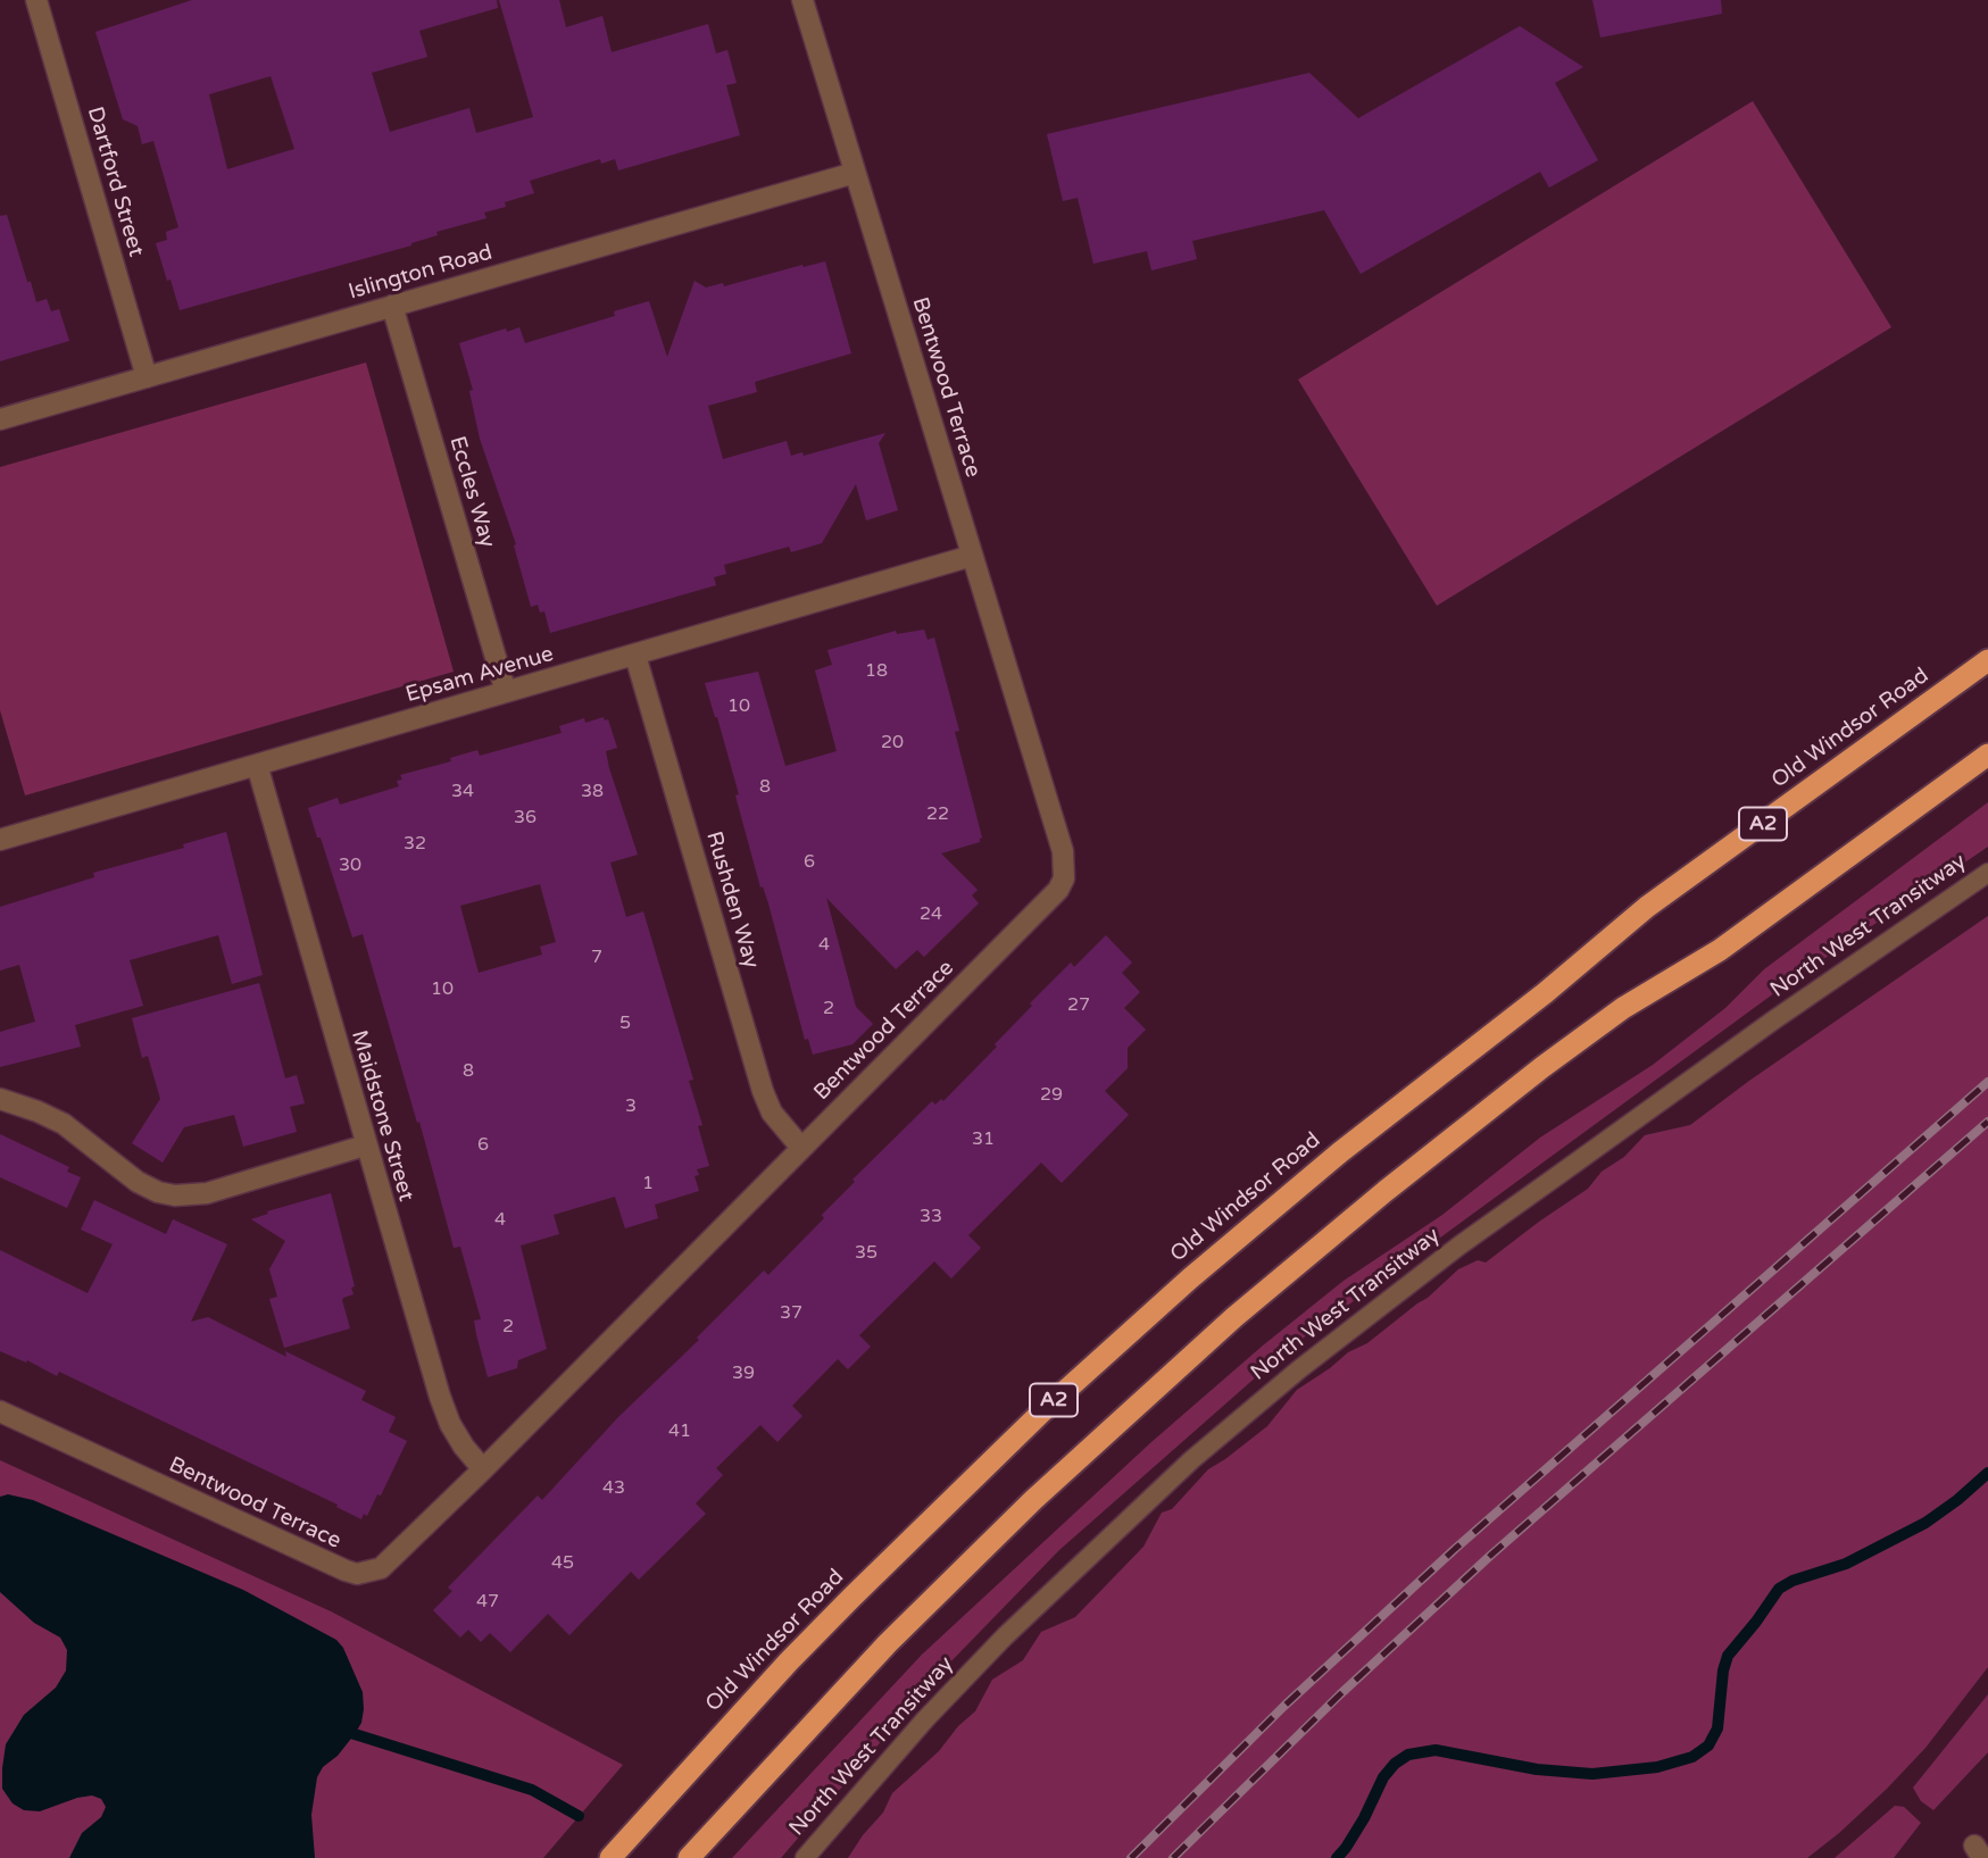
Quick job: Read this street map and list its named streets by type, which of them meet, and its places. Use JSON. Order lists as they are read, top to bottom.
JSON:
{
  "streets": {
    "highway": ["Old Windsor Road", "A2"],
    "street": [
      "Dartford Street",
      "Islington Road",
      "Bentwood Terrace",
      "Eccles Way",
      "Epsam Avenue",
      "Rushden Way",
      "Maidstone Street"
    ],
    "lane": ["North West Transitway"]
  },
  "crossings": [
    ["Dartford Street", "Islington Road"],
    ["Islington Road", "Bentwood Terrace"],
    ["Islington Road", "Eccles Way"],
    ["Bentwood Terrace", "Epsam Avenue"],
    ["Bentwood Terrace", "Rushden Way"],
    ["Bentwood Terrace", "Maidstone Street"],
    ["Eccles Way", "Epsam Avenue"],
    ["Epsam Avenue", "Rushden Way"],
    ["Epsam Avenue", "Maidstone Street"]
  ],
  "house_numbers": [
    "18",
    "10",
    "20",
    "8",
    "34",
    "38",
    "22",
    "36",
    "32",
    "6",
    "30",
    "24",
    "4",
    "7",
    "10",
    "27",
    "2",
    "5",
    "8",
    "29",
    "3",
    "31",
    "6",
    "1",
    "33",
    "4",
    "35",
    "37",
    "2",
    "39",
    "41",
    "43",
    "45",
    "47"
  ]
}
